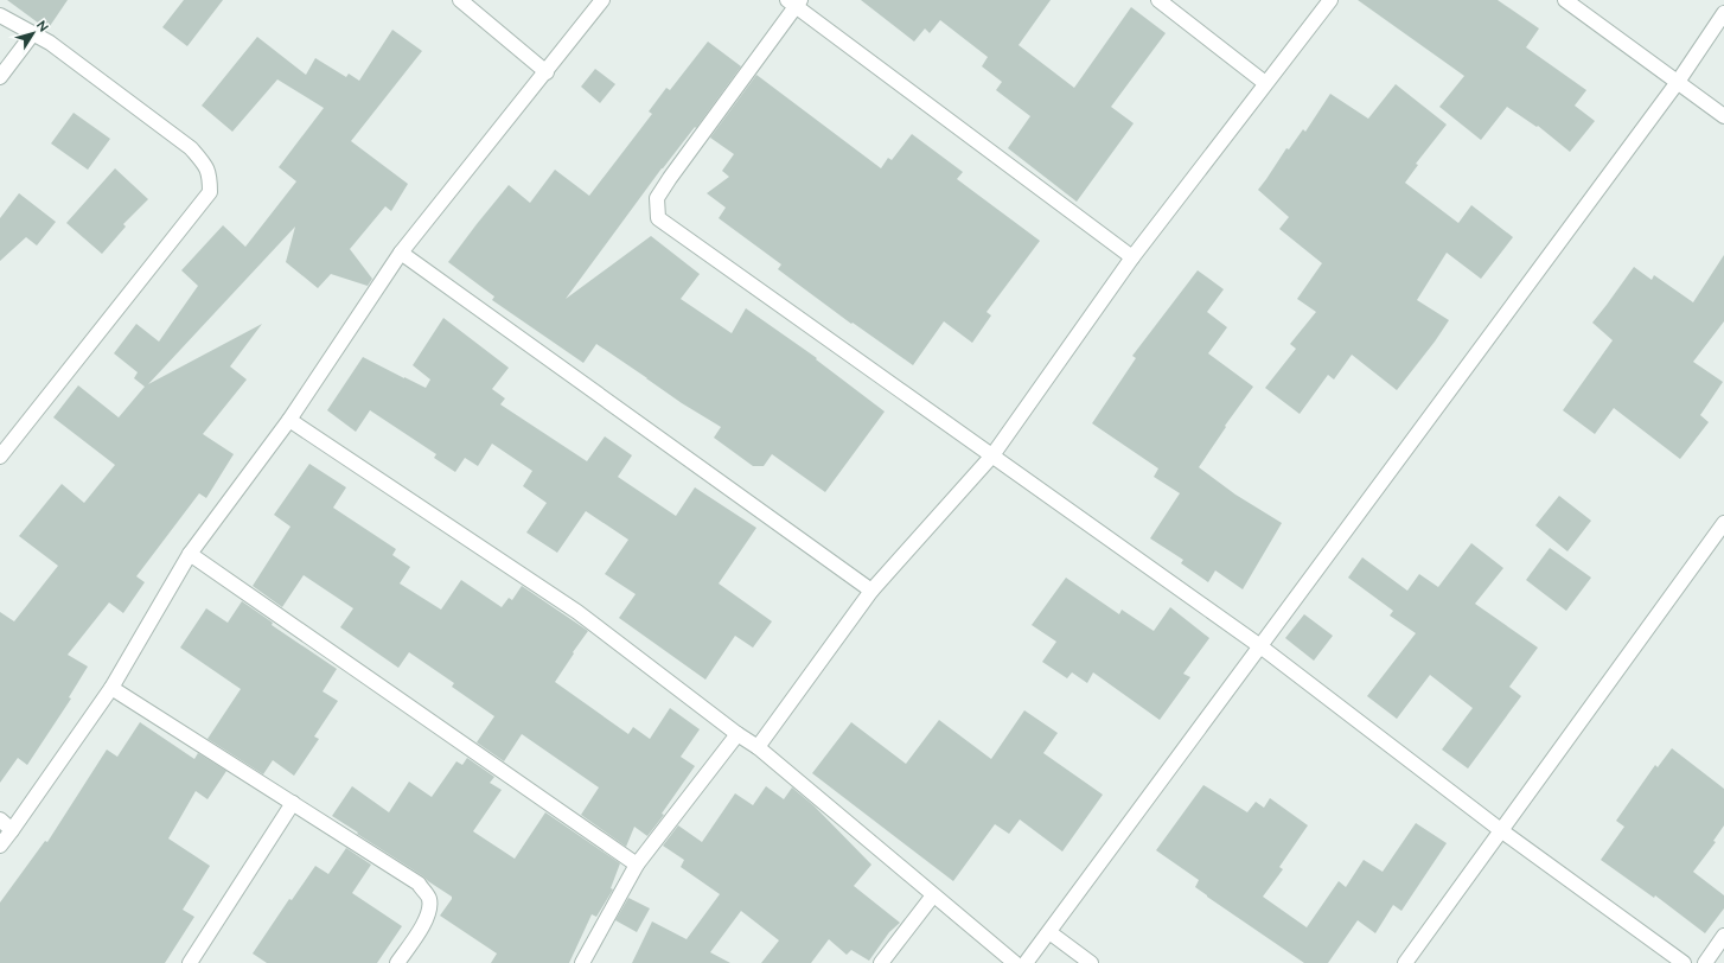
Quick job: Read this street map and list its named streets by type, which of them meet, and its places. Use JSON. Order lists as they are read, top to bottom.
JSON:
{
  "north": "top right"
}
